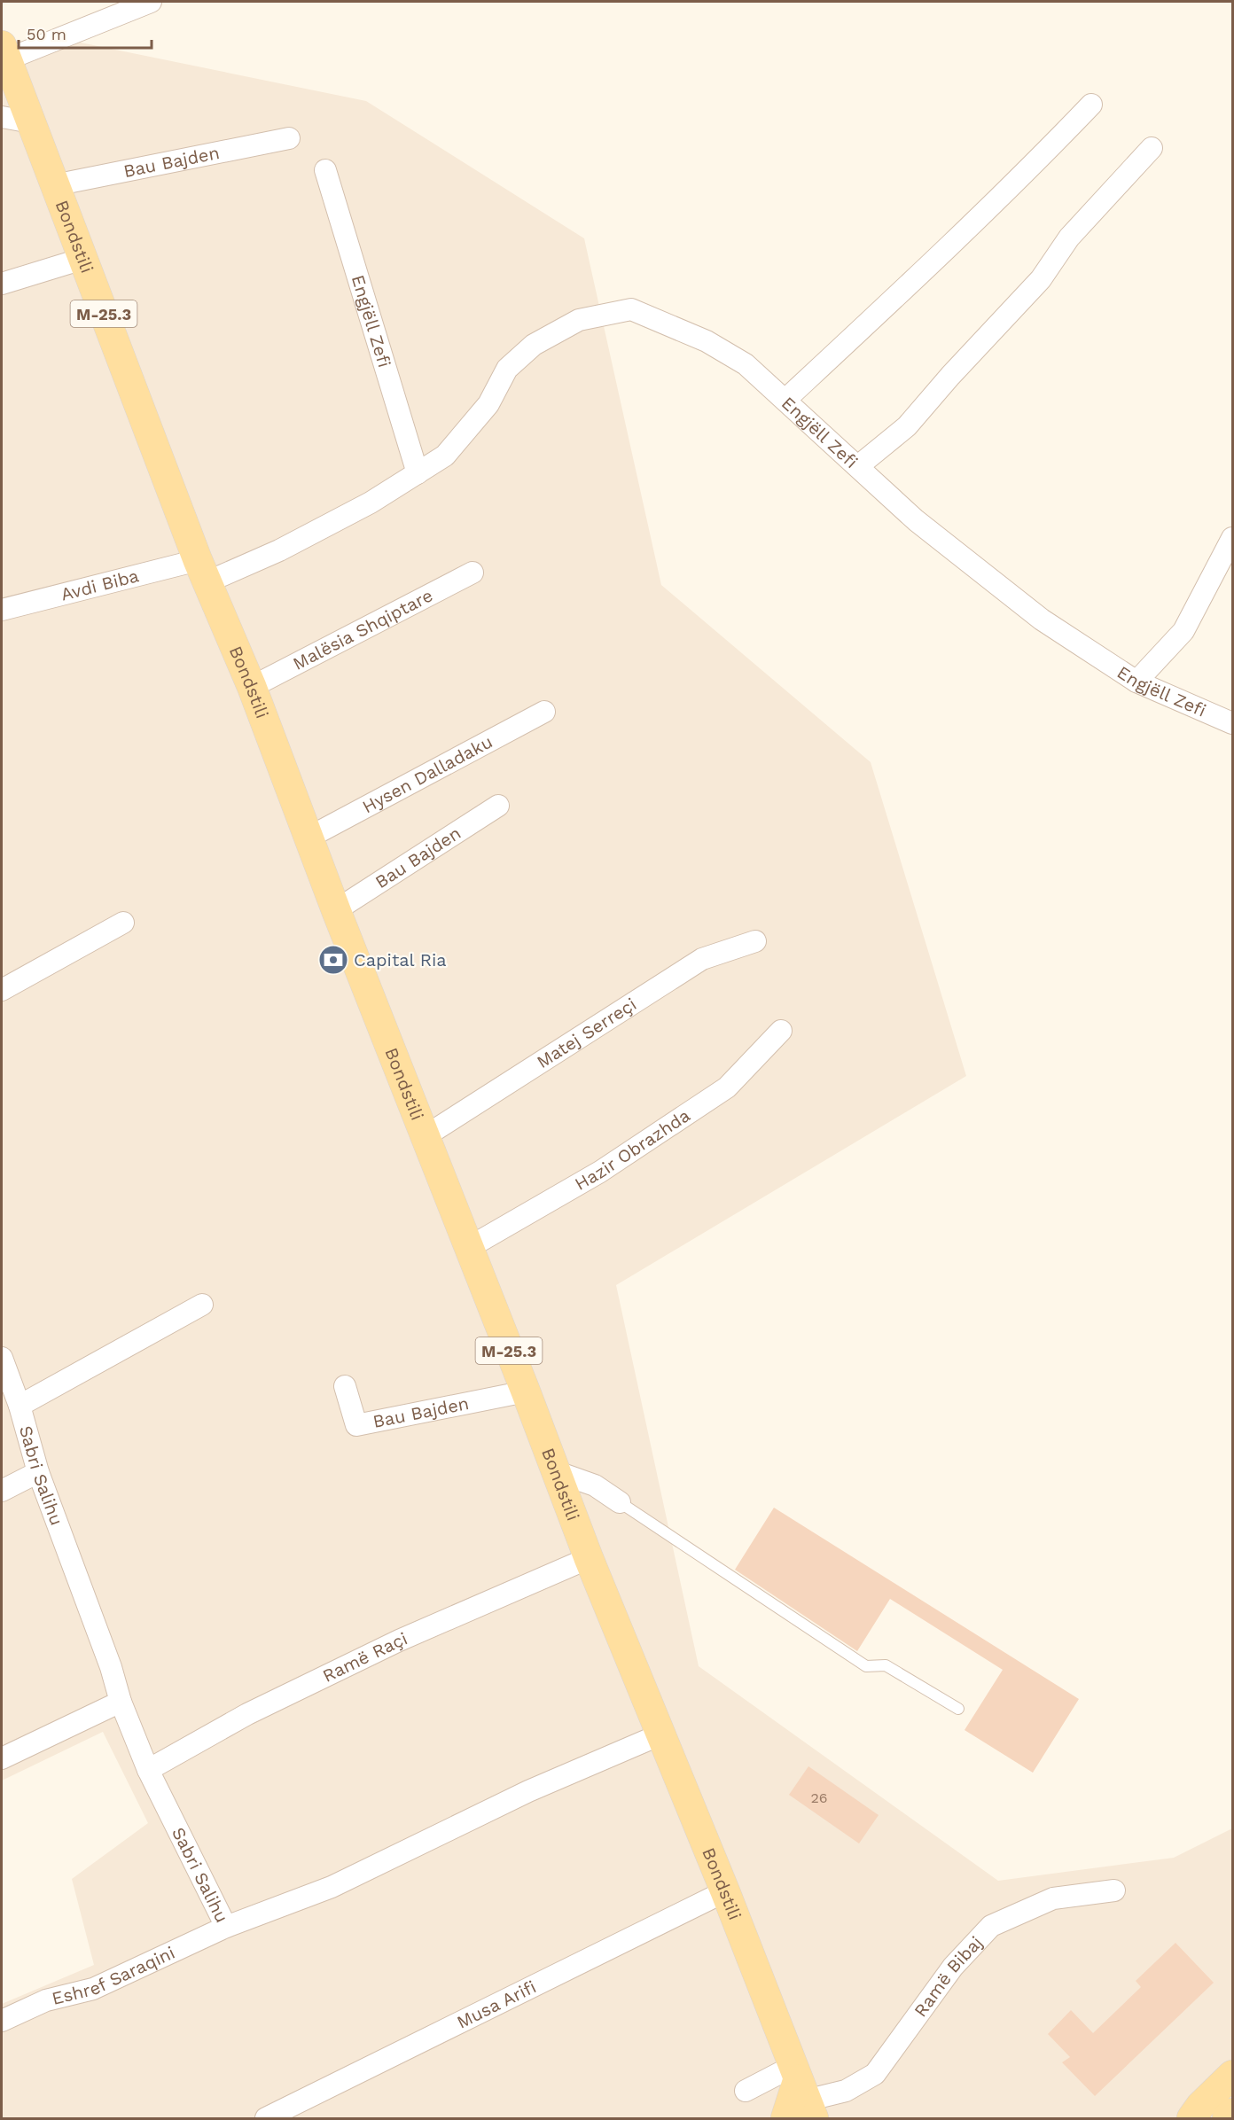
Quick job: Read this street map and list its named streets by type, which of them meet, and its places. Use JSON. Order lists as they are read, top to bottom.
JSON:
{
  "streets": {
    "main road": ["Bondstili", "M-25.3"],
    "street": [
      "Bau Bajden",
      "Engjëll Zefi",
      "Avdi Biba",
      "Malësia Shqiptare",
      "Hysen Dalladaku",
      "Matej Serreçi",
      "Hazir Obrazhda",
      "Sabri Salihu",
      "Ramë Raçi",
      "Eshref Saraqini",
      "Ramë Bibaj",
      "Musa Arifi"
    ]
  },
  "crossings": [
    ["Bau Bajden", "Bondstili"],
    ["Bondstili", "Engjëll Zefi"],
    ["Bondstili", "Avdi Biba"],
    ["Bondstili", "Malësia Shqiptare"],
    ["Bondstili", "Hysen Dalladaku"],
    ["Bondstili", "Matej Serreçi"],
    ["Bondstili", "Hazir Obrazhda"],
    ["Bondstili", "Sabri Salihu"],
    ["Bondstili", "Ramë Raçi"],
    ["Bondstili", "Ramë Bibaj"],
    ["Bondstili", "Musa Arifi"],
    ["Engjëll Zefi", "Avdi Biba"],
    ["Sabri Salihu", "Ramë Raçi"],
    ["Sabri Salihu", "Eshref Saraqini"]
  ],
  "places": {
    "bank": ["Capital Ria"]
  },
  "house_numbers": ["26"],
  "scale_bar": "50 m"
}
